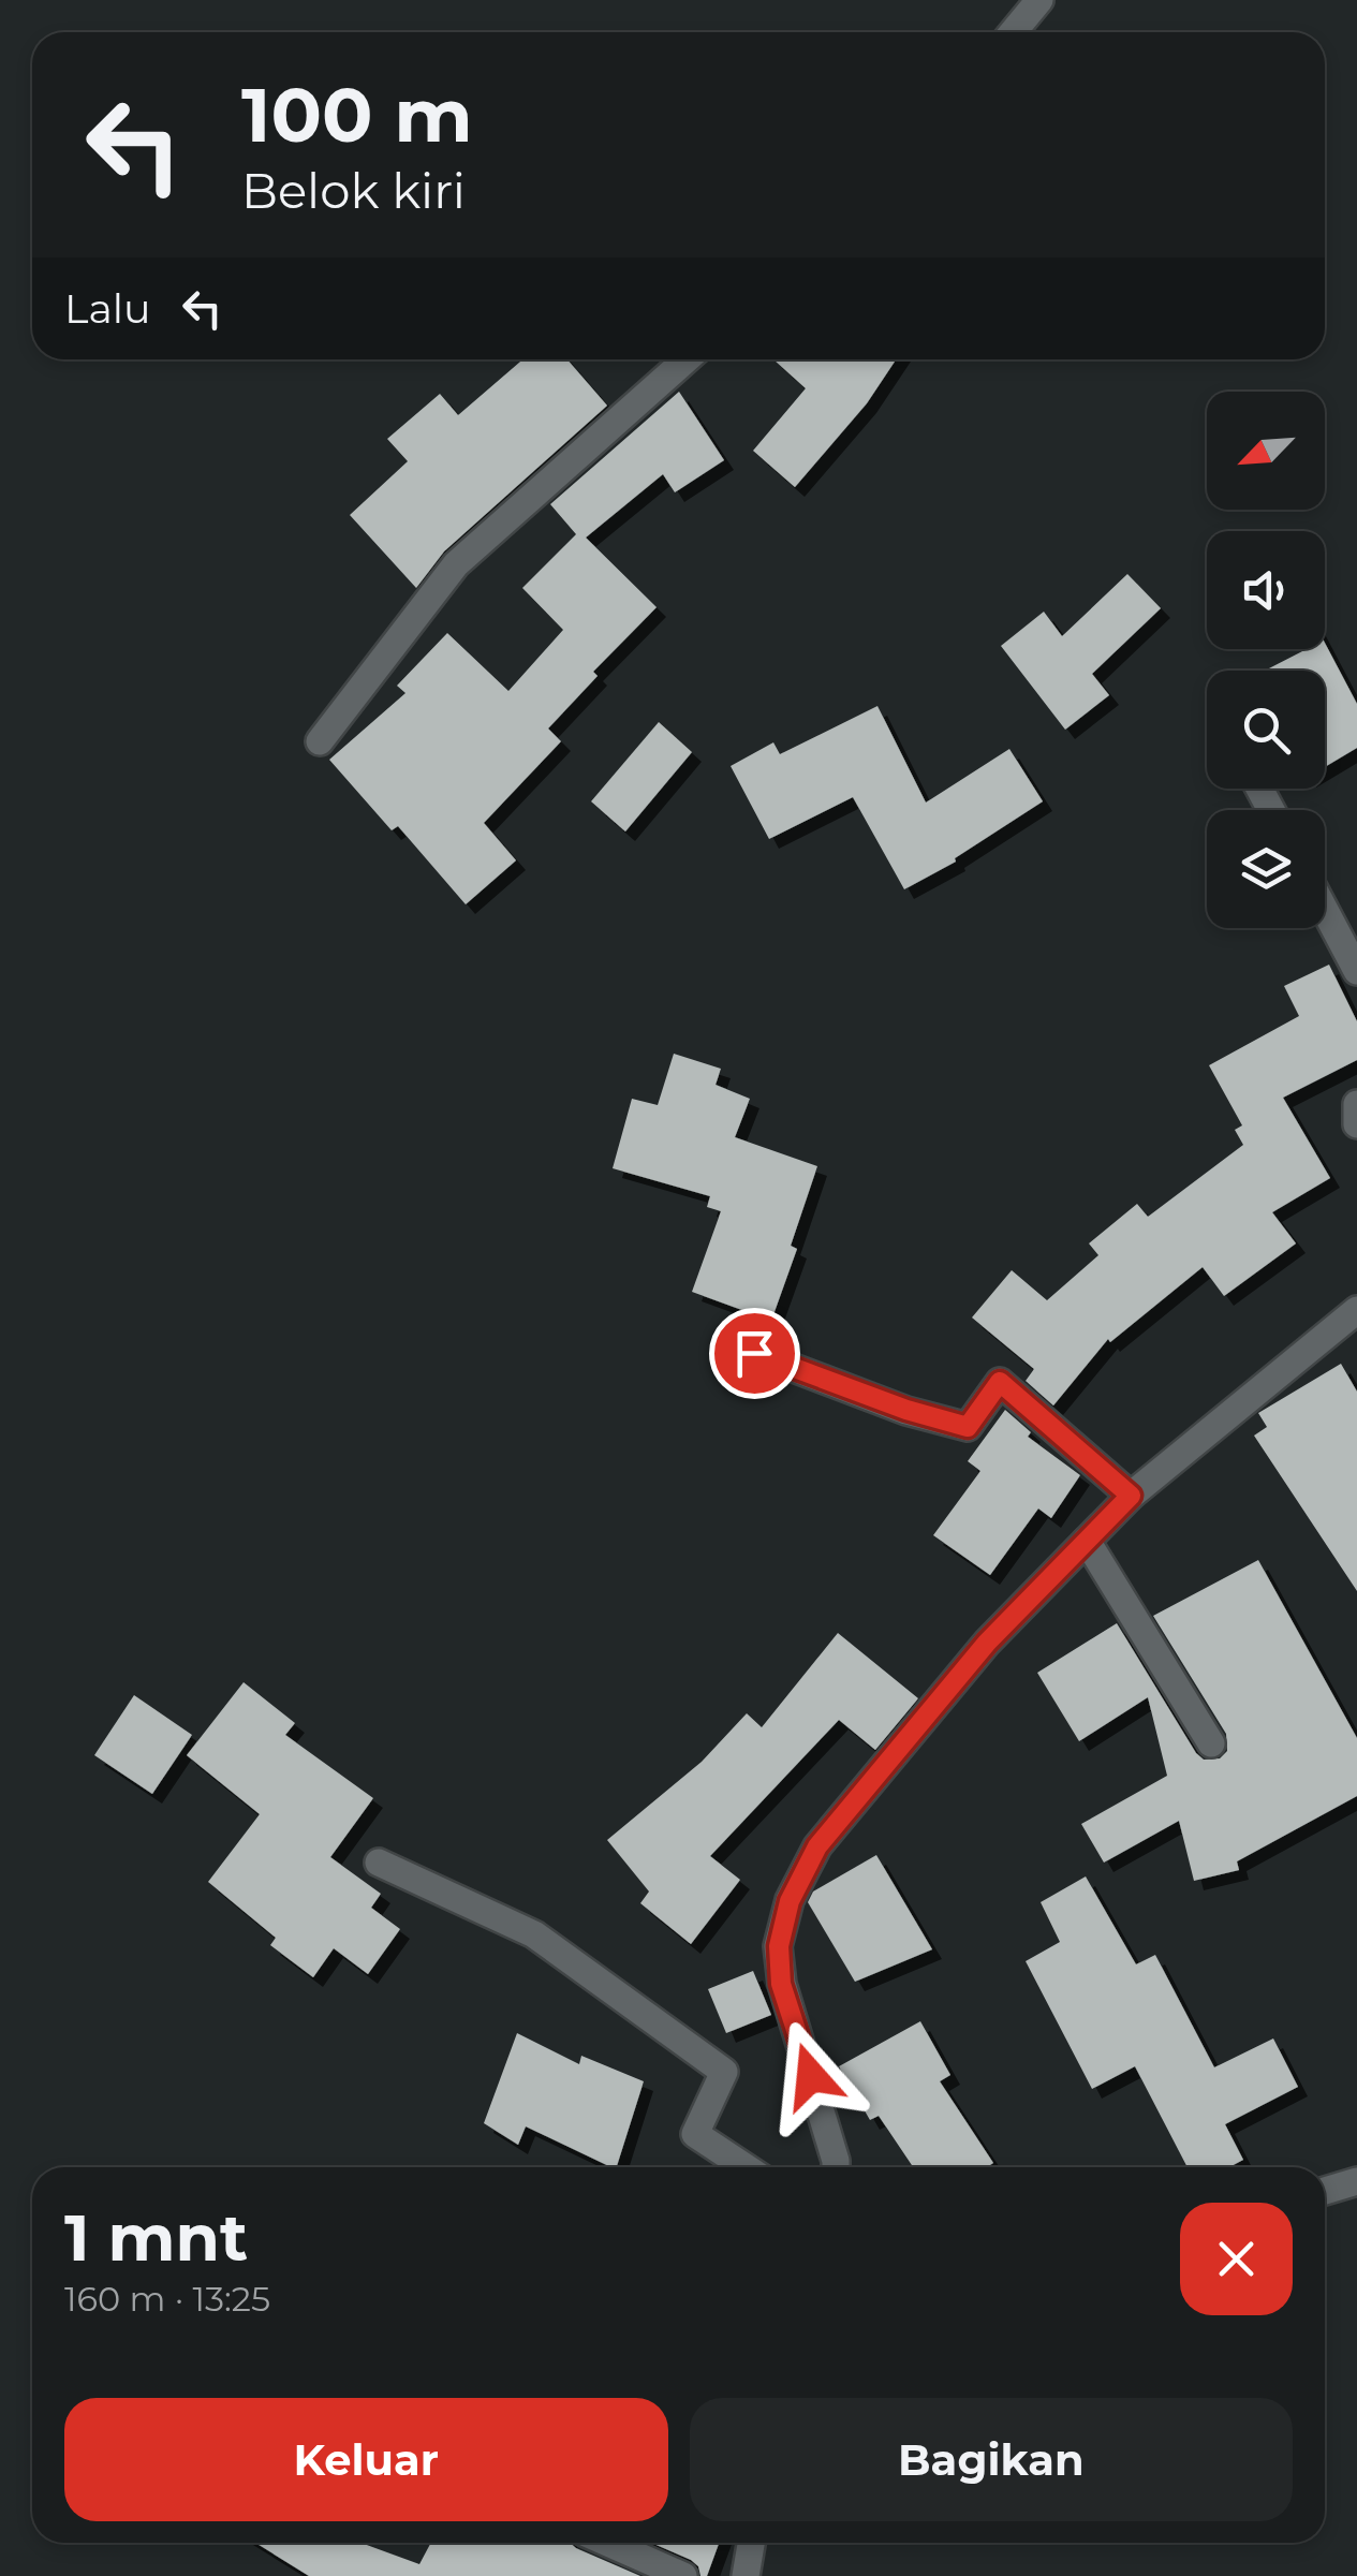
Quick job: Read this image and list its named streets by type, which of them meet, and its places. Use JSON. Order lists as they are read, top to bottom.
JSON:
{
  "north": "bottom left",
  "page": {
    "turn": ["100 m", "Belok kiri"],
    "then": "Lalu",
    "heading": ["1 mnt", "160 m · 13:25"],
    "buttons": ["Keluar", "Bagikan"]
  }
}
